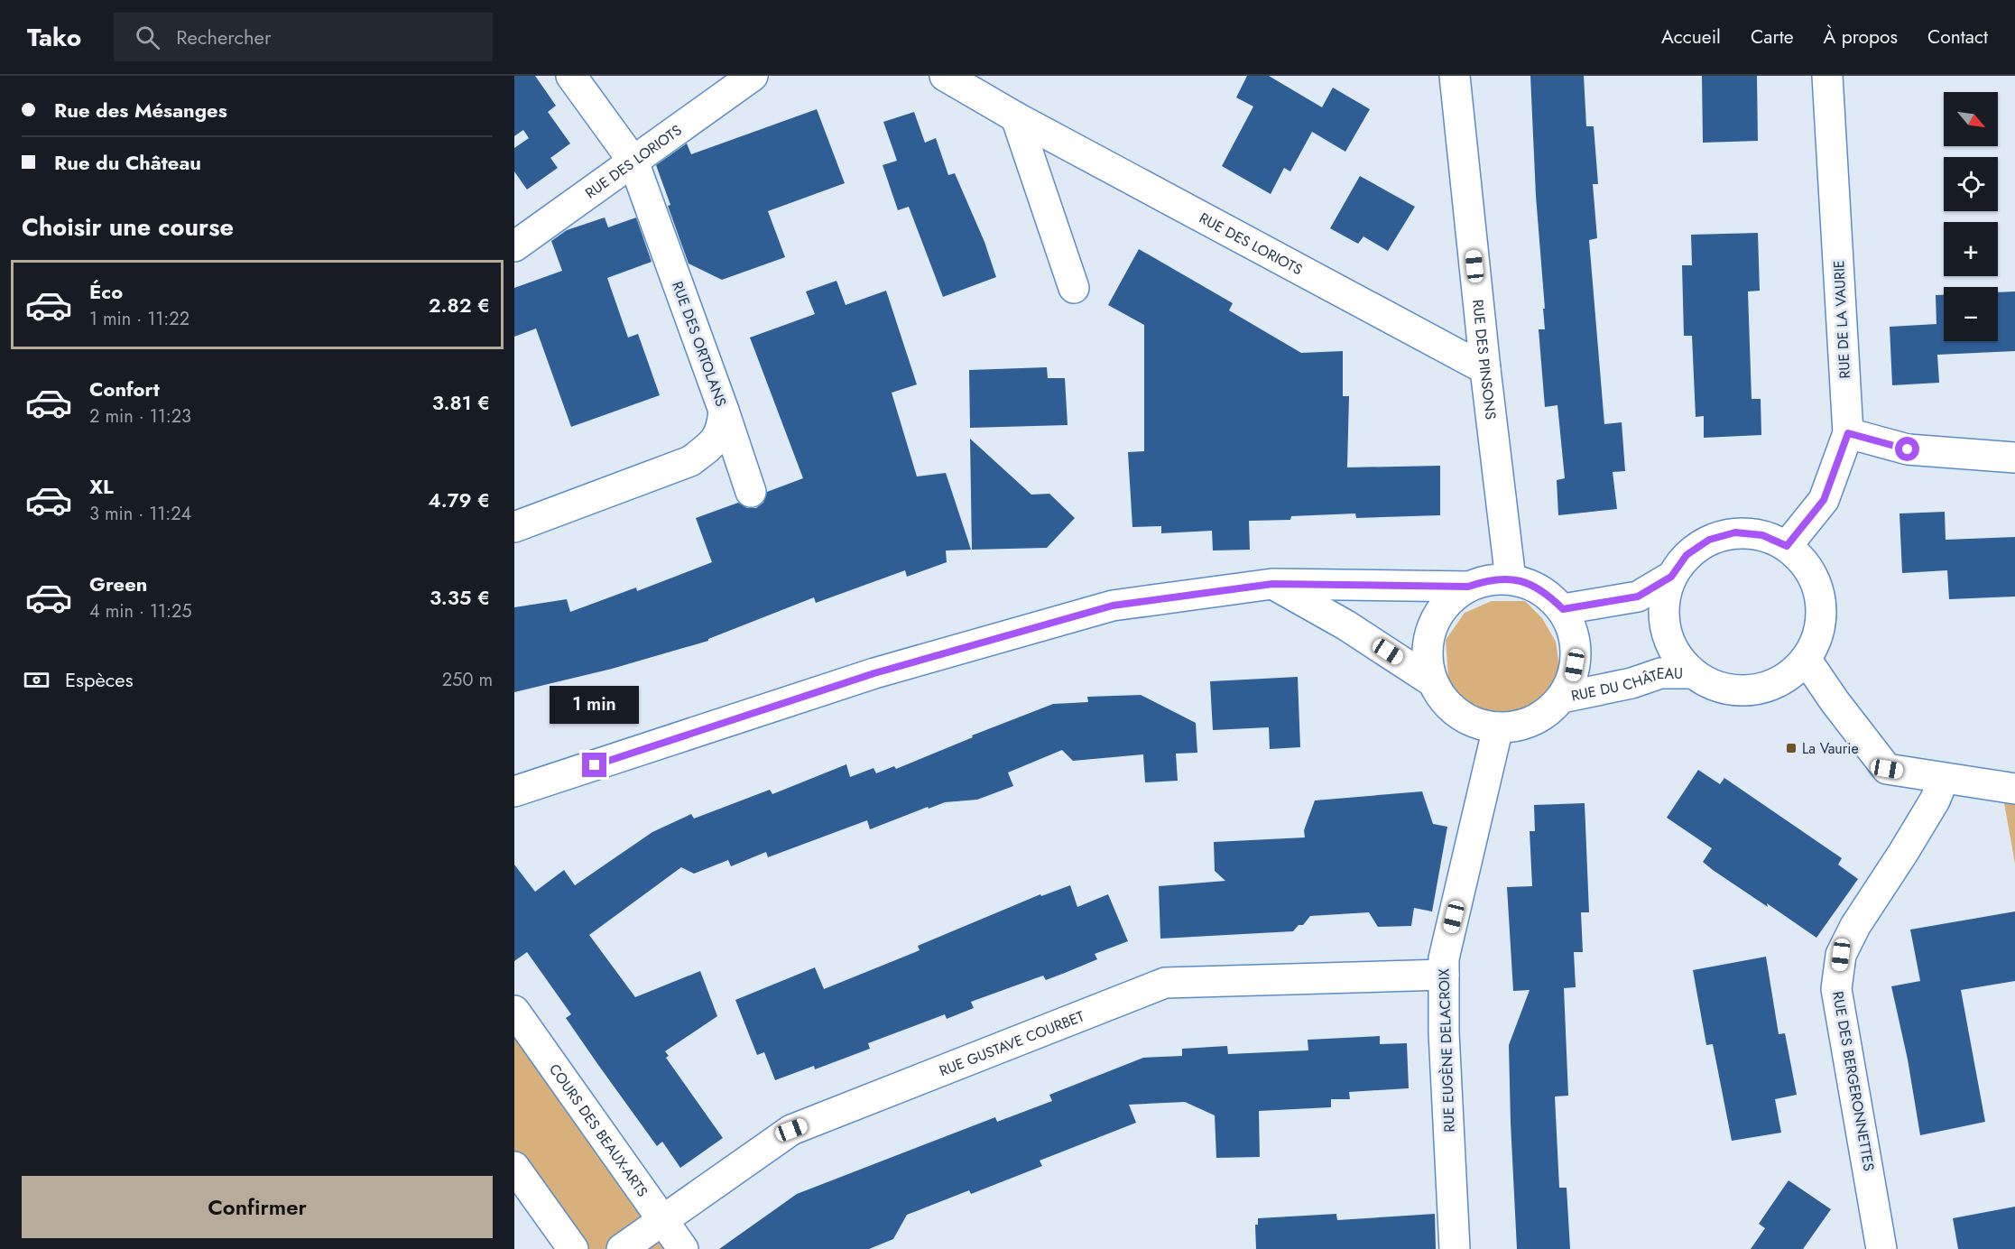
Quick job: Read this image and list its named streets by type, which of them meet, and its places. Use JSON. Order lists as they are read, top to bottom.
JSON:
{
  "streets": {
    "street": [
      "RUE DES LORIOTS",
      "RUE DE LA VAURIE",
      "RUE DES ORTOLANS",
      "RUE DES PINSONS",
      "RUE DU CHÂTEAU",
      "RUE GUSTAVE COURBET",
      "RUE EUGÈNE DELACROIX",
      "RUE DES BERGERONNETTES",
      "COURS DES BEAUX-ARTS"
    ]
  },
  "crossings": [
    ["RUE DES LORIOTS", "RUE DES ORTOLANS"],
    ["RUE DES LORIOTS", "RUE DES PINSONS"],
    ["RUE DE LA VAURIE", "RUE DU CHÂTEAU"],
    ["RUE DES PINSONS", "RUE DU CHÂTEAU"],
    ["RUE DES PINSONS", "RUE EUGÈNE DELACROIX"],
    ["RUE DU CHÂTEAU", "RUE EUGÈNE DELACROIX"],
    ["RUE GUSTAVE COURBET", "RUE EUGÈNE DELACROIX"],
    ["RUE GUSTAVE COURBET", "COURS DES BEAUX-ARTS"]
  ],
  "places": {
    "transit": ["La Vaurie"]
  },
  "north": "bottom right",
  "page": {
    "header": "Tako",
    "search": "Rechercher",
    "nav": [
      "Accueil",
      "Carte",
      "À propos",
      "Contact"
    ],
    "banner": ["Rue des Mésanges", "Rue du Château"],
    "map_buttons": ["+", "−"],
    "heading": "Choisir une course",
    "list": [
      {
        "name": "Éco",
        "note": "1 min · 11:22",
        "value": "2.82 €"
      },
      {
        "name": "Confort",
        "note": "2 min · 11:23",
        "value": "3.81 €"
      },
      {
        "name": "XL",
        "note": "3 min · 11:24",
        "value": "4.79 €"
      },
      {
        "name": "Green",
        "note": "4 min · 11:25",
        "value": "3.35 €"
      }
    ],
    "pay": ["Espèces", "250 m"],
    "bubble": "1 min",
    "buttons": "Confirmer"
  }
}
